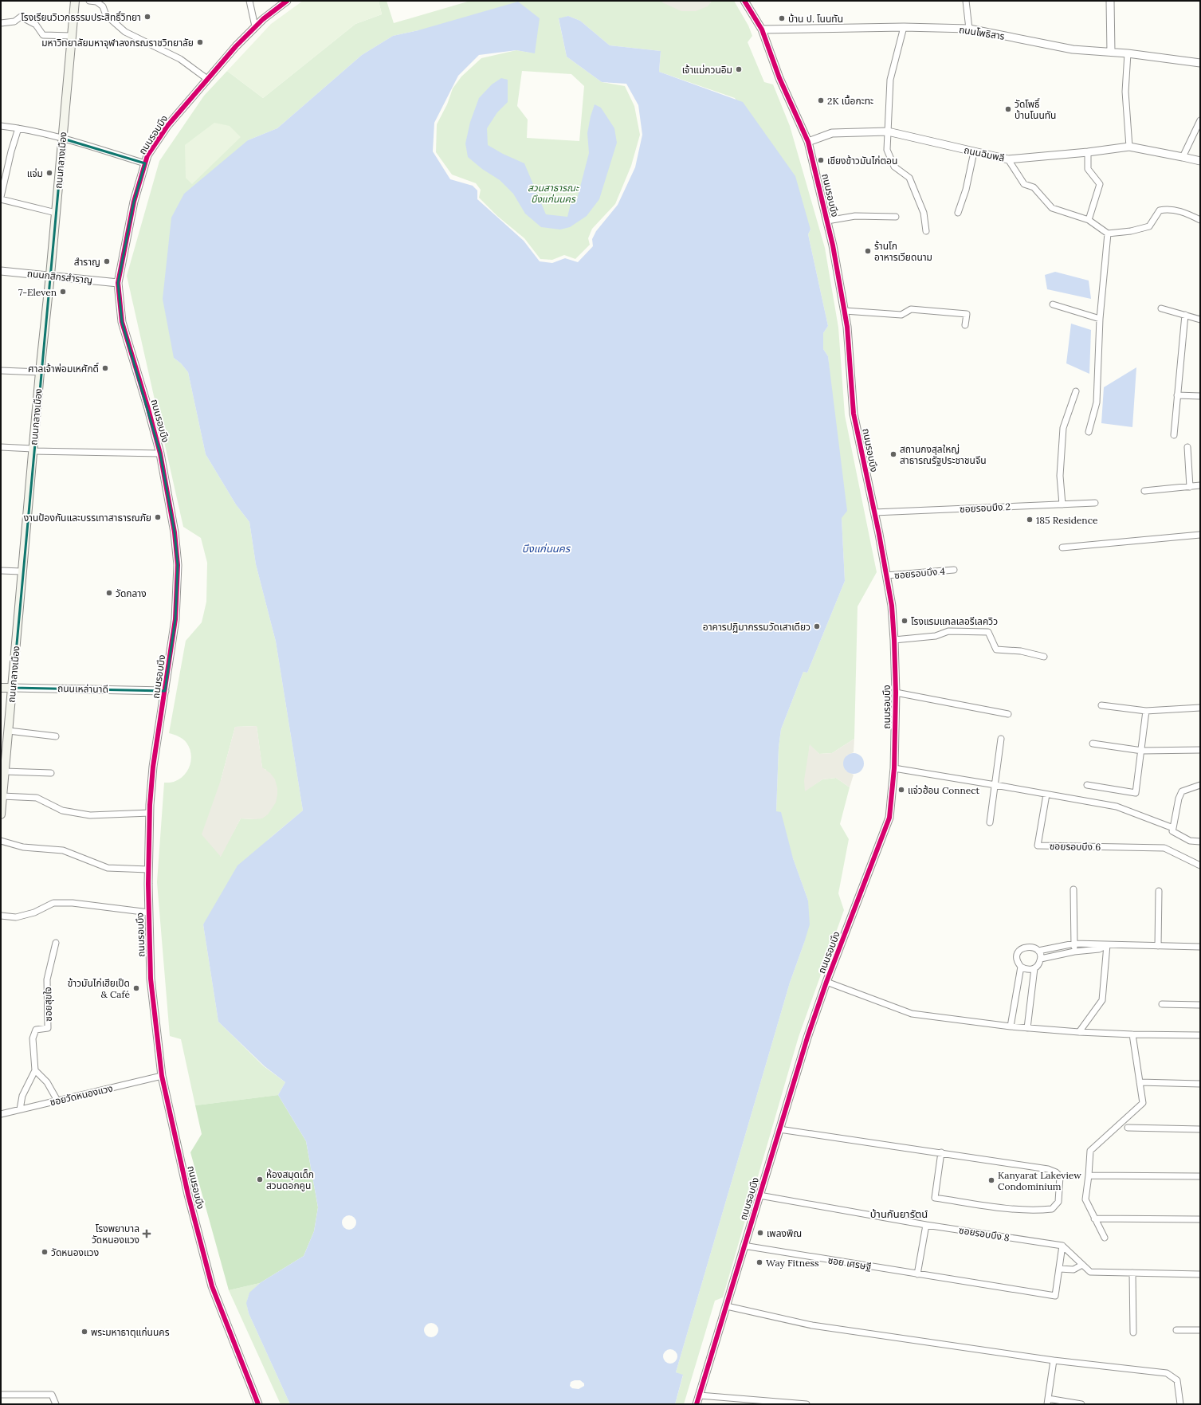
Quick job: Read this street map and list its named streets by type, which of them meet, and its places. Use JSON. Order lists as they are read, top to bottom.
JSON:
{
  "streets": {
    "main road": ["ถนนกลางเมือง", "ถนนเหล่านาดี"],
    "street": [
      "ถนนโพธิสาร",
      "ถนนรอบบึง",
      "ถนนฉิมพลี",
      "ถนนกสิกรสำราญ",
      "ซอยรอบบึง 2",
      "ซอยรอบบึง 4",
      "ซอยรอบบึง 6",
      "ซอยสุขใจ",
      "ซอยวัดหนองแวง",
      "ซอยรอบบึง 8",
      "ซอย เศรษฐี"
    ]
  },
  "crossings": [
    ["ถนนโพธิสาร", "ถนนรอบบึง"],
    ["ถนนรอบบึง", "ถนนฉิมพลี"],
    ["ถนนรอบบึง", "ถนนกสิกรสำราญ"],
    ["ถนนรอบบึง", "ซอยรอบบึง 2"],
    ["ถนนรอบบึง", "ซอยรอบบึง 4"],
    ["ถนนรอบบึง", "ถนนเหล่านาดี"],
    ["ถนนรอบบึง", "ซอยวัดหนองแวง"],
    ["ถนนรอบบึง", "ซอยรอบบึง 8"],
    ["ถนนรอบบึง", "ซอย เศรษฐี"],
    ["ถนนกลางเมือง", "ถนนกสิกรสำราญ"],
    ["ถนนกลางเมือง", "ถนนเหล่านาดี"]
  ],
  "districts": ["บ้านกันยารัตน์"],
  "water": ["บึงแก่นนคร"],
  "parks": ["สวนสาธารณะ บึงแก่นนคร"],
  "places": {
    "other": [
      "โรงเรียนวิเวกธรรมประสิทธิ์วิทยา",
      "บ้าน ป. โนนทัน",
      "มหาวิทยาลัยมหาจุฬาลงกรณราชวิทยาลัย",
      "เจ้าแม่กวนอิม",
      "2K เนื้อกะทะ",
      "วัดโพธิ์ บ้านโนนทัน",
      "เชียงข้าวมันไก่ตอน",
      "แจ่ม",
      "ร้านโก อาหารเวียดนาม",
      "สำราญ",
      "7-Eleven",
      "ศาลเจ้าพ่อมเหศักดิ์",
      "สถานกงสุลใหญ่ สาธารณรัฐประชาชนจีน",
      "งานป้องกันและบรรเทาสาธารณภัย",
      "185 Residence",
      "วัดกลาง",
      "โรงแรมแกลเลอรีเลควิว",
      "อาคารปฏิมากรรมวัดเสาเดียว",
      "แจ่วฮ้อน Connect",
      "ข้าวมันไก่เฮียเป็ด & Café",
      "ห้องสมุดเด็ก สวนดอกคูน",
      "Kanyarat Lakeview Condominium",
      "เพลงพิณ",
      "วัดหนองแวง",
      "Way Fitness",
      "พระมหาธาตุแก่นนคร"
    ],
    "health": ["โรงพยาบาล วัดหนองแวง"]
  }
}
